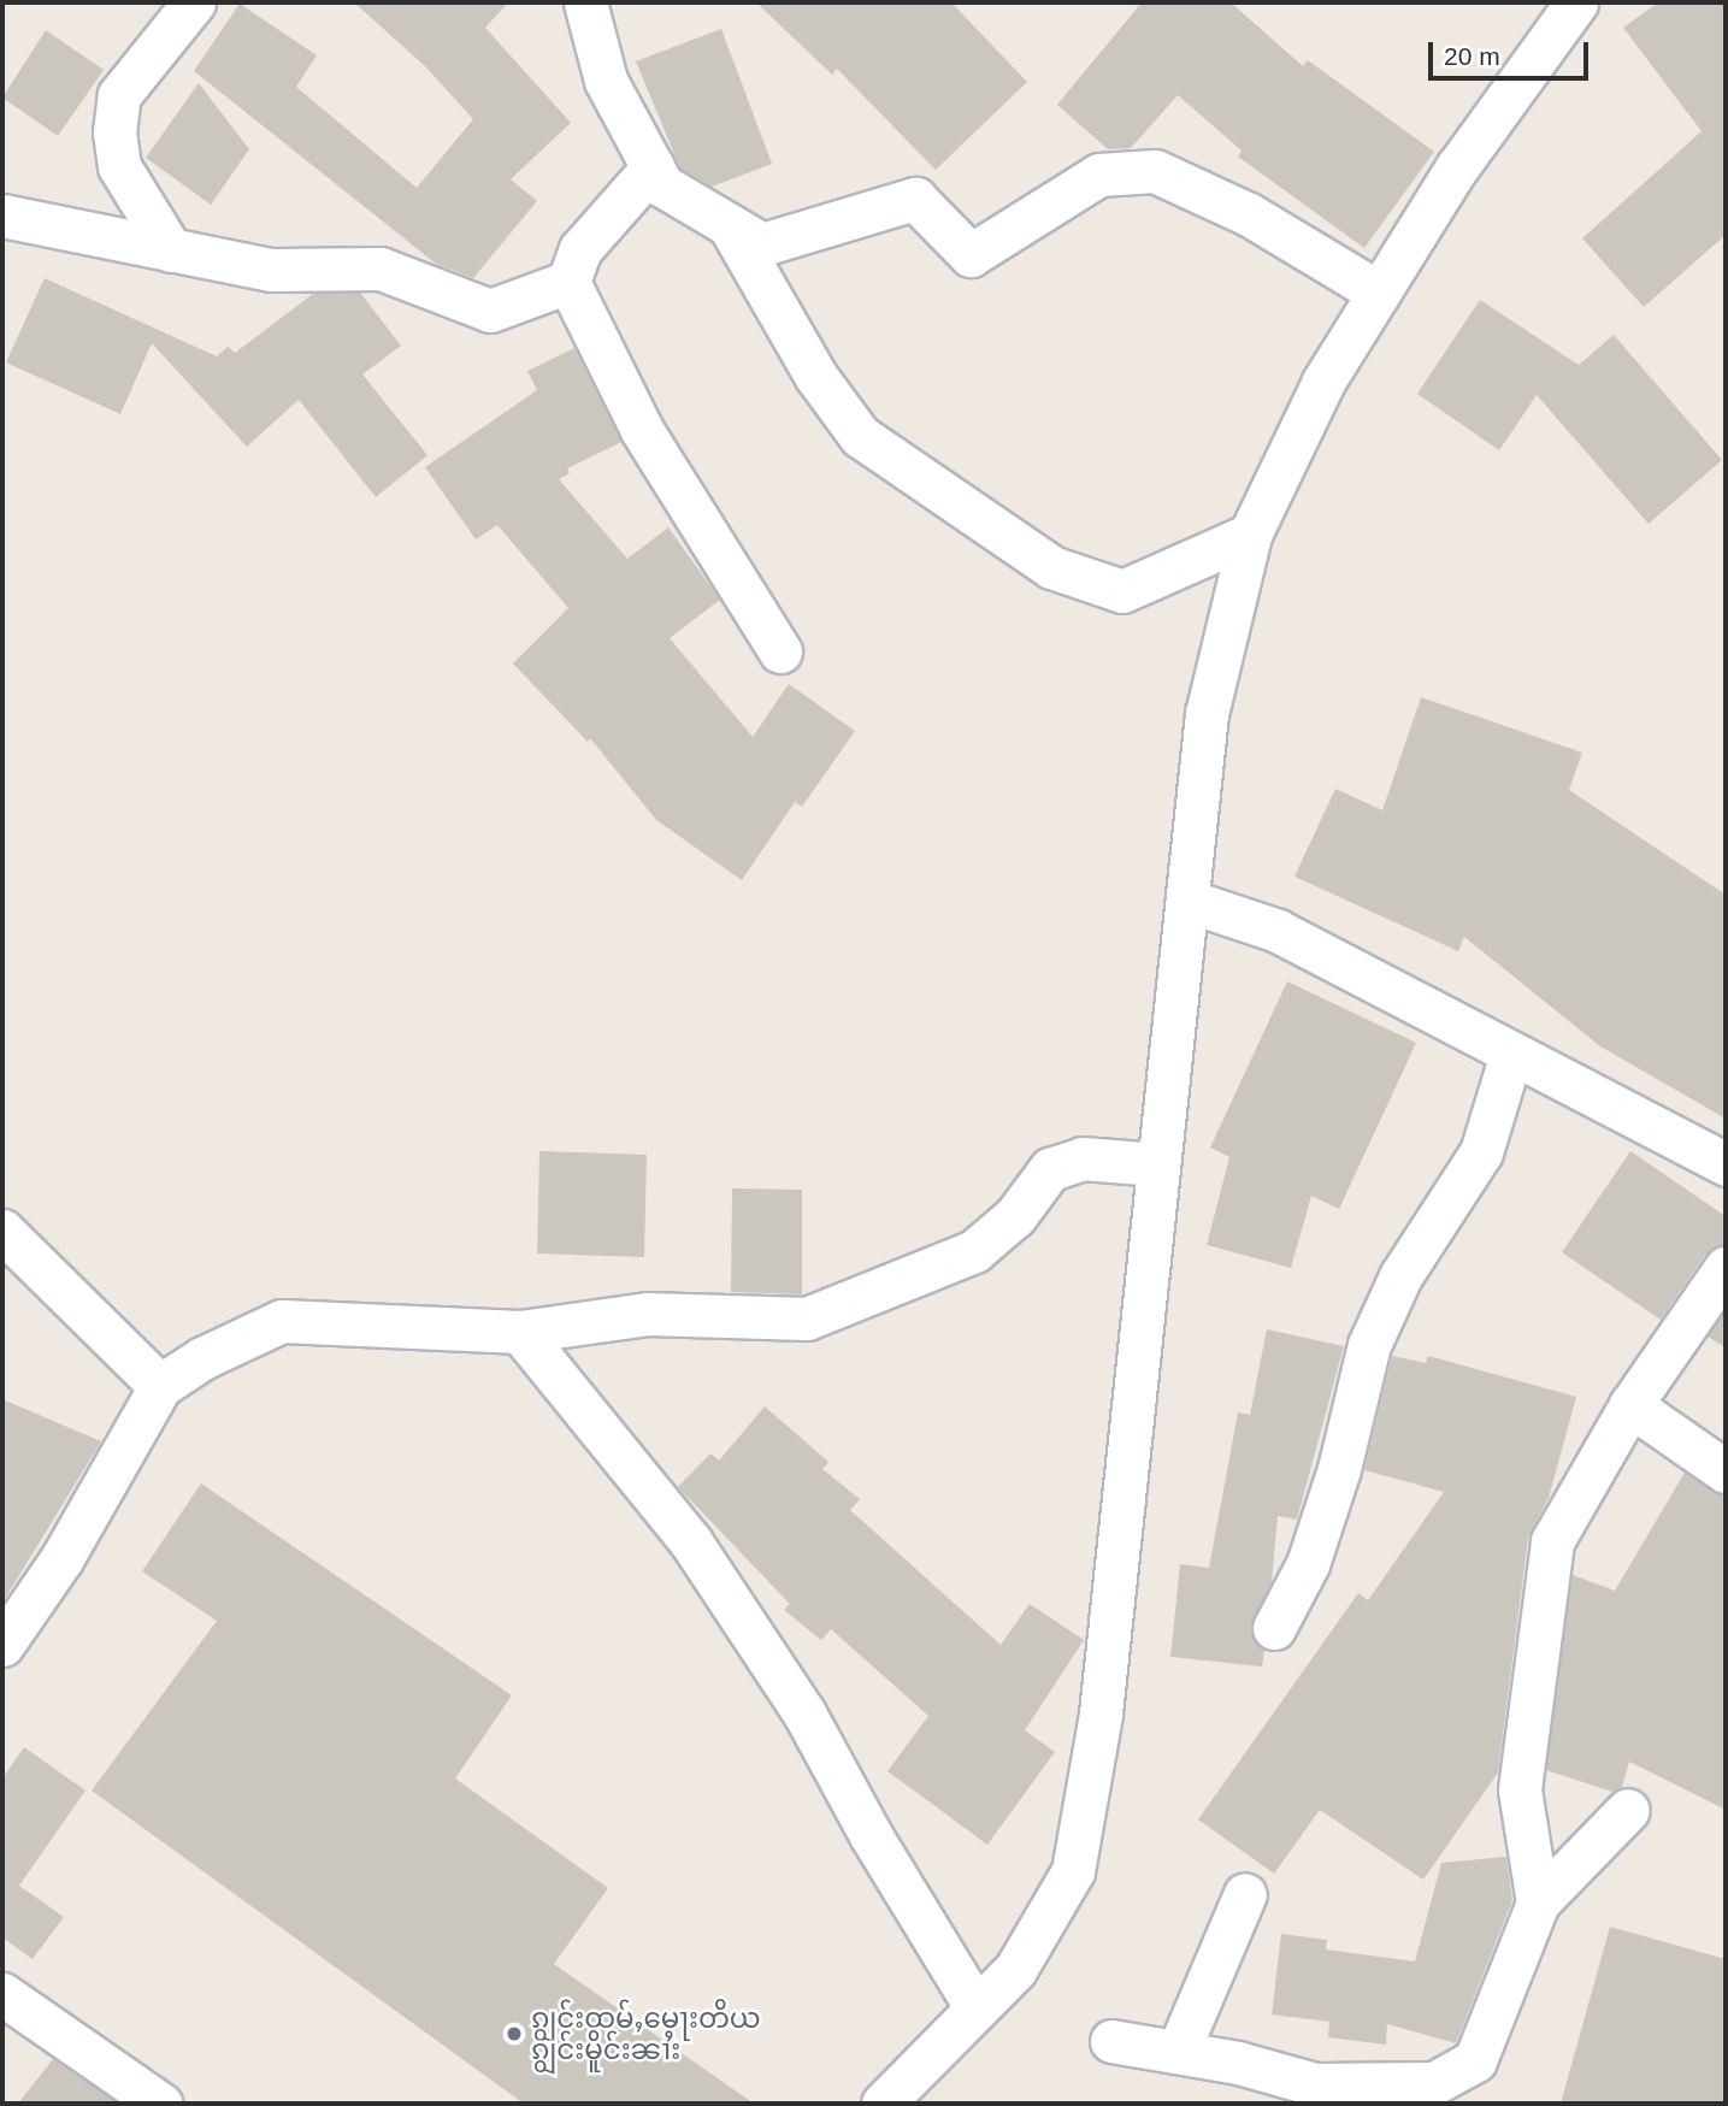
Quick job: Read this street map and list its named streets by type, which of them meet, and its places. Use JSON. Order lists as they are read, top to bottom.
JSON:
{
  "places": ["ၵျွင်းထမ်ႇမေႃးတိယ ၵျွင်းမိူင်းၼၢႆး"],
  "scale_bar": "20 m"
}
